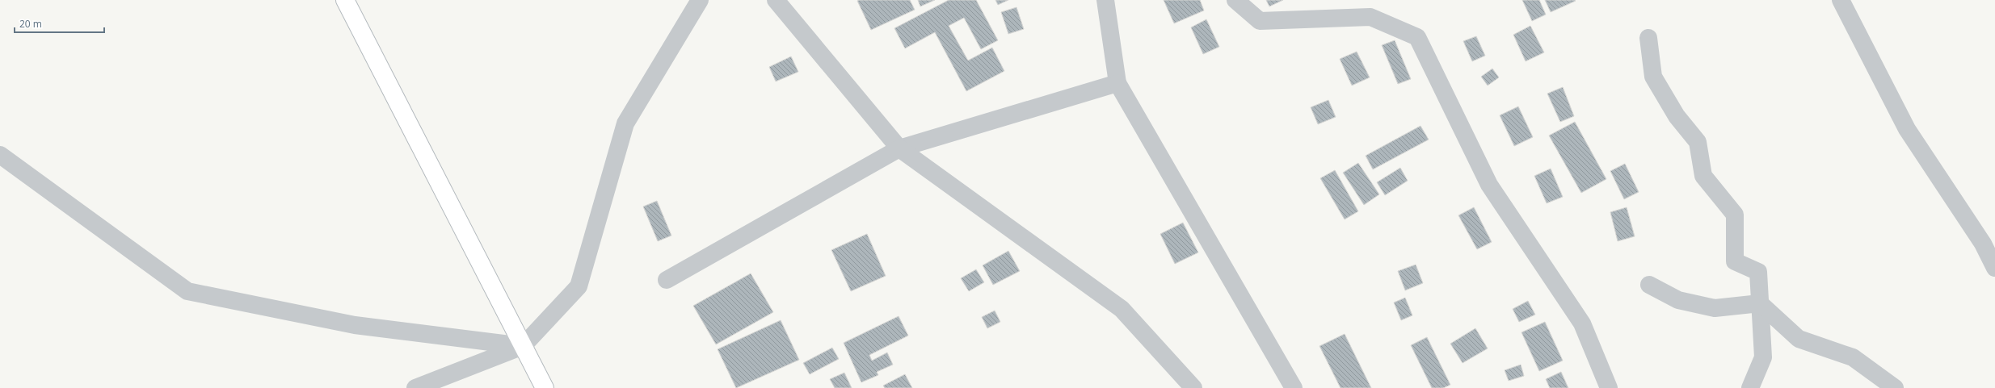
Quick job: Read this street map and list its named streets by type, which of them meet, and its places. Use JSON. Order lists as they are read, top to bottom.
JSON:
{
  "scale_bar": "20 m"
}
